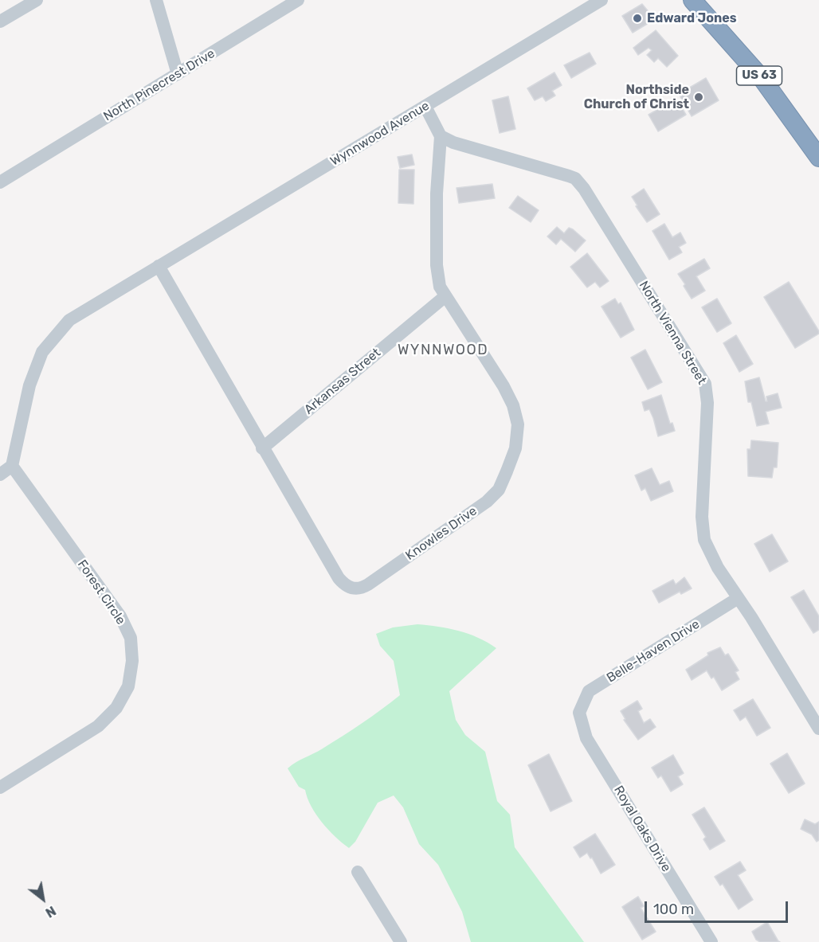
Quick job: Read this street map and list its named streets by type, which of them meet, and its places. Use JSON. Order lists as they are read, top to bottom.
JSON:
{
  "streets": {
    "highway": ["US 63"],
    "street": [
      "North Pinecrest Drive",
      "Wynnwood Avenue",
      "North Vienna Street",
      "Arkansas Street",
      "Knowles Drive",
      "Forest Circle",
      "Belle-Haven Drive",
      "Royal Oaks Drive"
    ]
  },
  "crossings": [
    ["Wynnwood Avenue", "Knowles Drive"],
    ["North Vienna Street", "Knowles Drive"],
    ["North Vienna Street", "Belle-Haven Drive"],
    ["Arkansas Street", "Knowles Drive"],
    ["Belle-Haven Drive", "Royal Oaks Drive"]
  ],
  "districts": ["WYNNWOOD"],
  "places": ["Edward Jones", "Northside Church of Christ"],
  "scale_bar": "100 m",
  "north": "bottom right"
}
